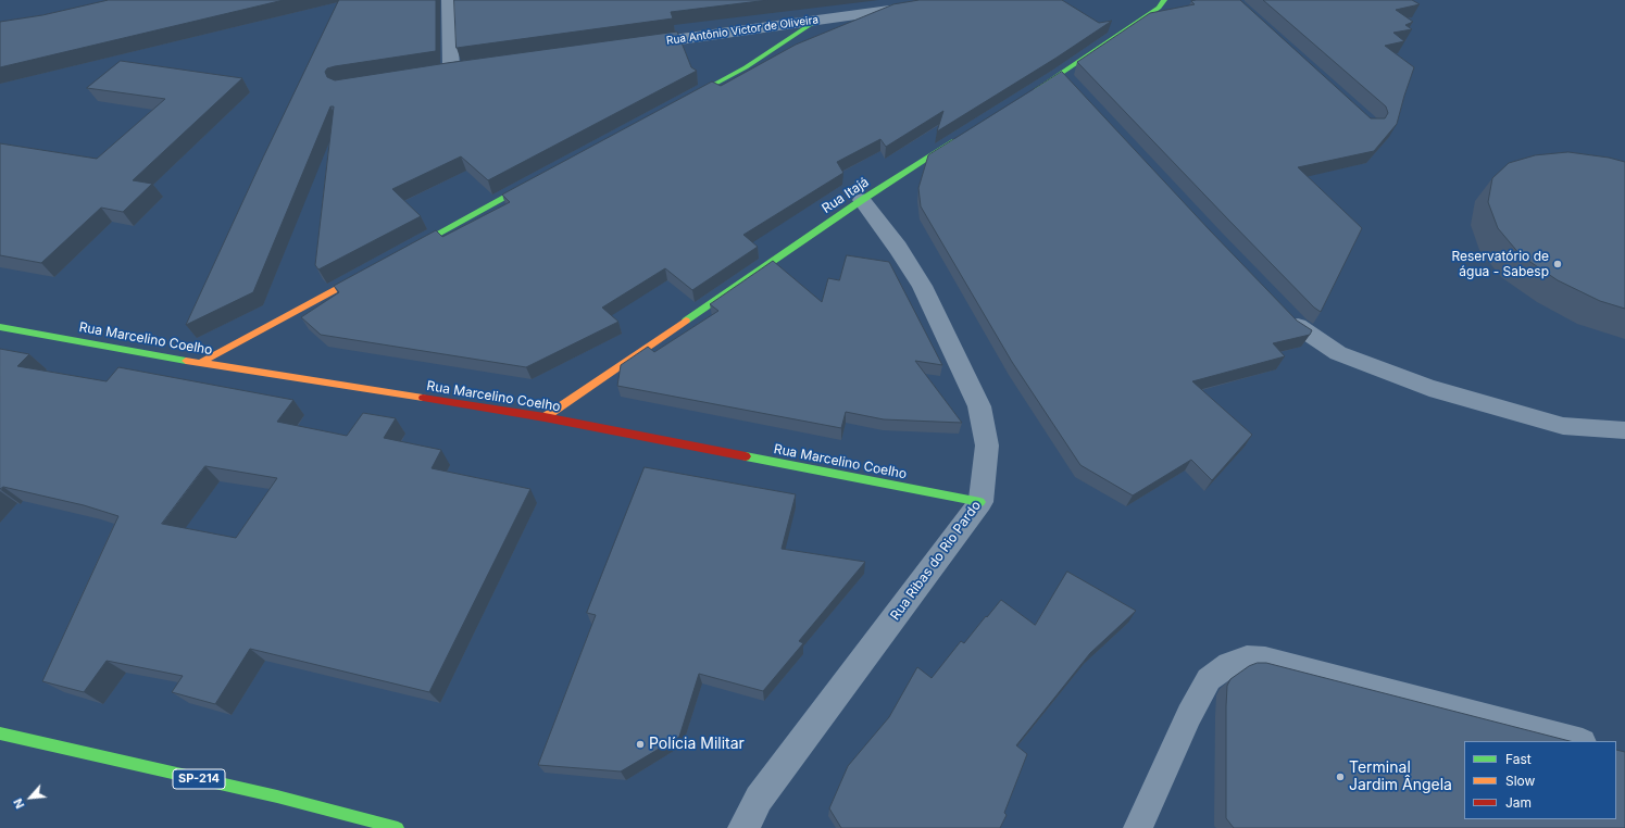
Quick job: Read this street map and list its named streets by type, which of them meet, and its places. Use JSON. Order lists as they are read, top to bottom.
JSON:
{
  "streets": {
    "street": [
      "Rua Antônio Victor de Oliveira",
      "Rua Itajá",
      "Rua Marcelino Coelho",
      "Rua Ribas do Rio Pardo",
      "SP-214"
    ]
  },
  "crossings": [
    ["Rua Itajá", "Rua Marcelino Coelho"],
    ["Rua Itajá", "Rua Ribas do Rio Pardo"],
    ["Rua Marcelino Coelho", "Rua Ribas do Rio Pardo"]
  ],
  "places": ["Reservatório de água - Sabesp", "Polícia Militar", "Terminal Jardim Ângela"],
  "legend": ["Fast", "Slow", "Jam"],
  "north": "bottom left"
}
